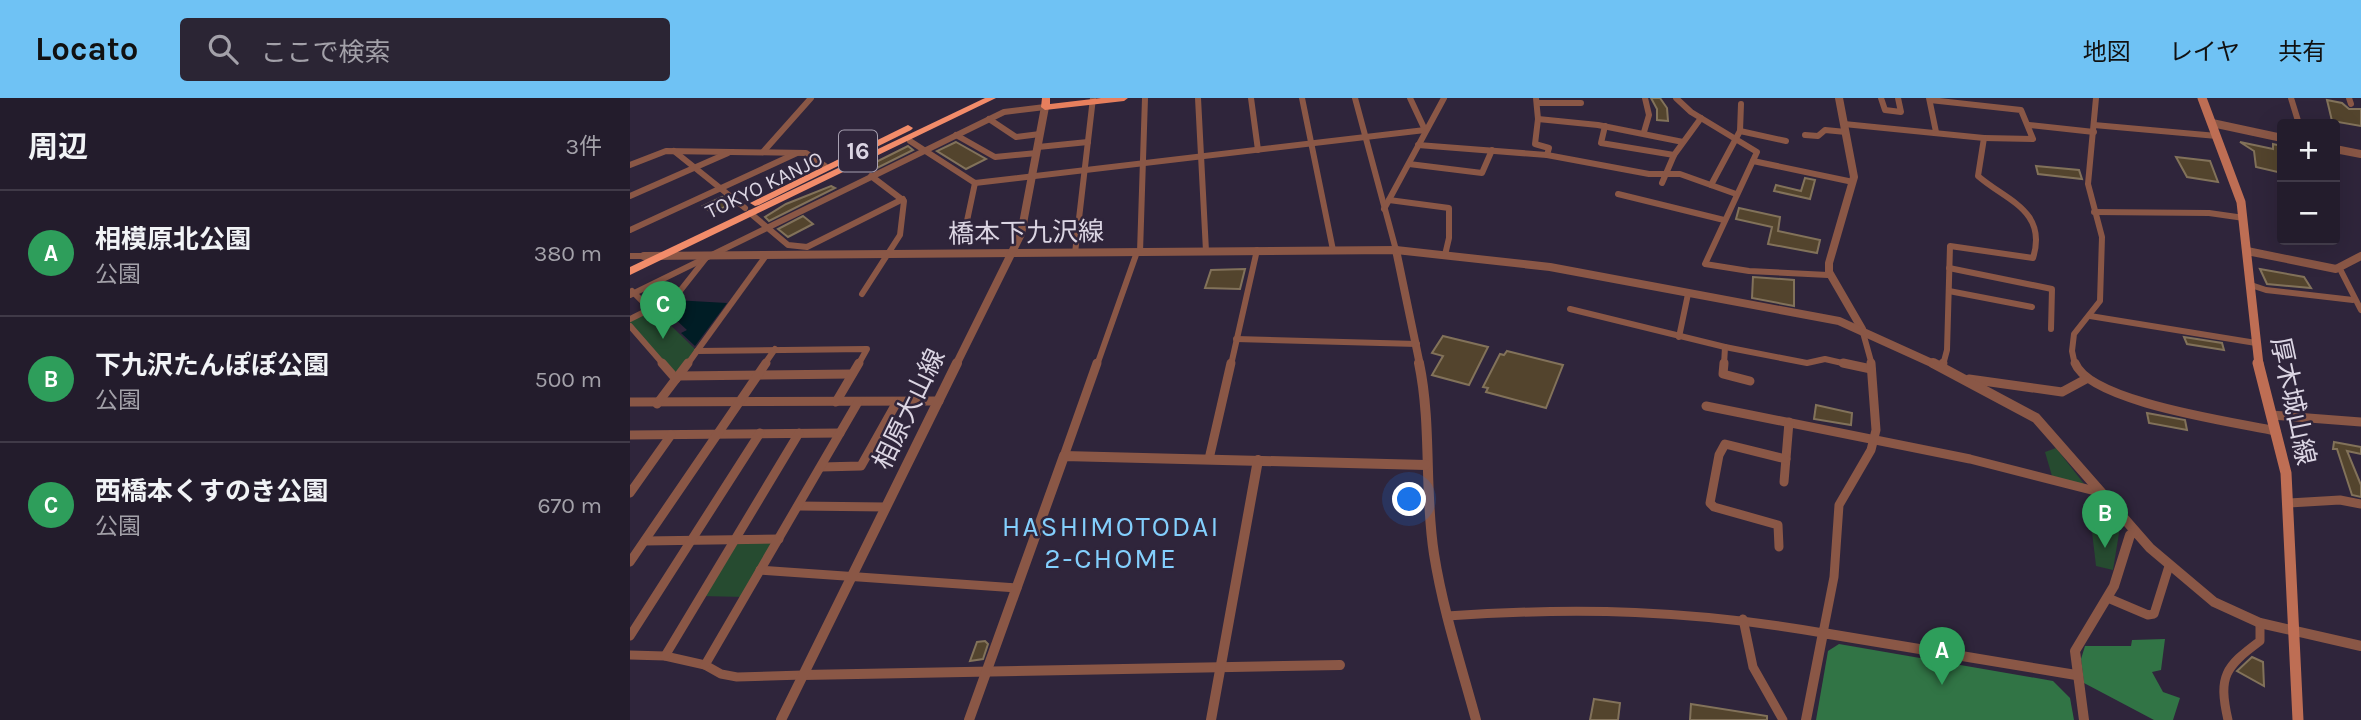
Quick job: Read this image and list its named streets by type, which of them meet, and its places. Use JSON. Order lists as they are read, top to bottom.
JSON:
{
  "streets": {
    "highway": ["16", "TOKYO KANJO"],
    "main road": ["厚木城山線"],
    "street": ["橋本下九沢線", "相原大山線"]
  },
  "crossings": [
    ["16", "TOKYO KANJO"],
    ["TOKYO KANJO", "橋本下九沢線"],
    ["橋本下九沢線", "厚木城山線"],
    ["橋本下九沢線", "相原大山線"]
  ],
  "districts": ["HASHIMOTODAI 2-CHOME"],
  "page": {
    "header": "Locato",
    "search": "ここで検索",
    "nav": ["地図", "レイヤ", "共有"],
    "heading": ["周辺", "3件"],
    "map_buttons": ["+", "−"],
    "list": [
      {
        "mark": "A",
        "name": "相模原北公園",
        "note": "公園",
        "value": "380 m"
      },
      {
        "mark": "B",
        "name": "下九沢たんぽぽ公園",
        "note": "公園",
        "value": "500 m"
      },
      {
        "mark": "C",
        "name": "西橋本くすのき公園",
        "note": "公園",
        "value": "670 m"
      }
    ],
    "pins": ["C", "B", "A"]
  }
}
